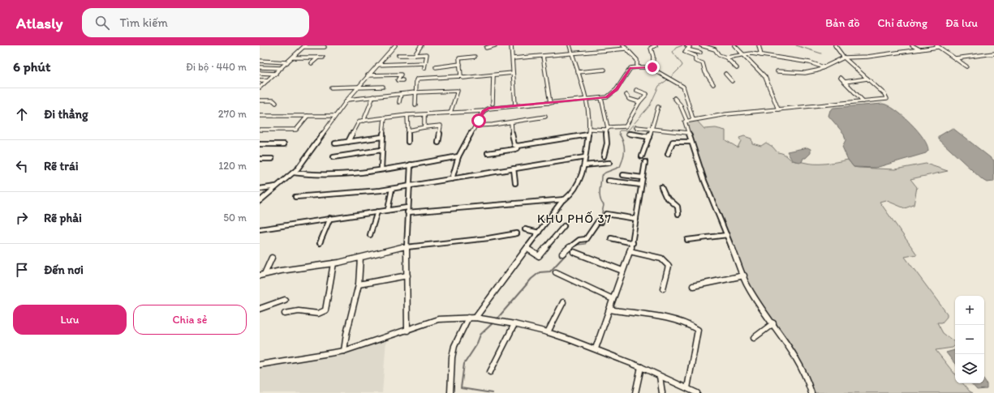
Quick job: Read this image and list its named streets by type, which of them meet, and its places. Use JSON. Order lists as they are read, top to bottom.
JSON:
{
  "districts": ["KHU PHỐ 37"],
  "page": {
    "header": "Atlasly",
    "search": "Tìm kiếm",
    "nav": ["Bản đồ", "Chỉ đường", "Đã lưu"],
    "heading": ["6 phút", "Đi bộ · 440 m"],
    "list": [
      ["Đi thẳng", "270 m"],
      ["Rẽ trái", "120 m"],
      ["Rẽ phải", "50 m"],
      "Đến nơi"
    ],
    "buttons": ["Lưu", "Chia sẻ"],
    "map_buttons": ["+", "−"]
  }
}
